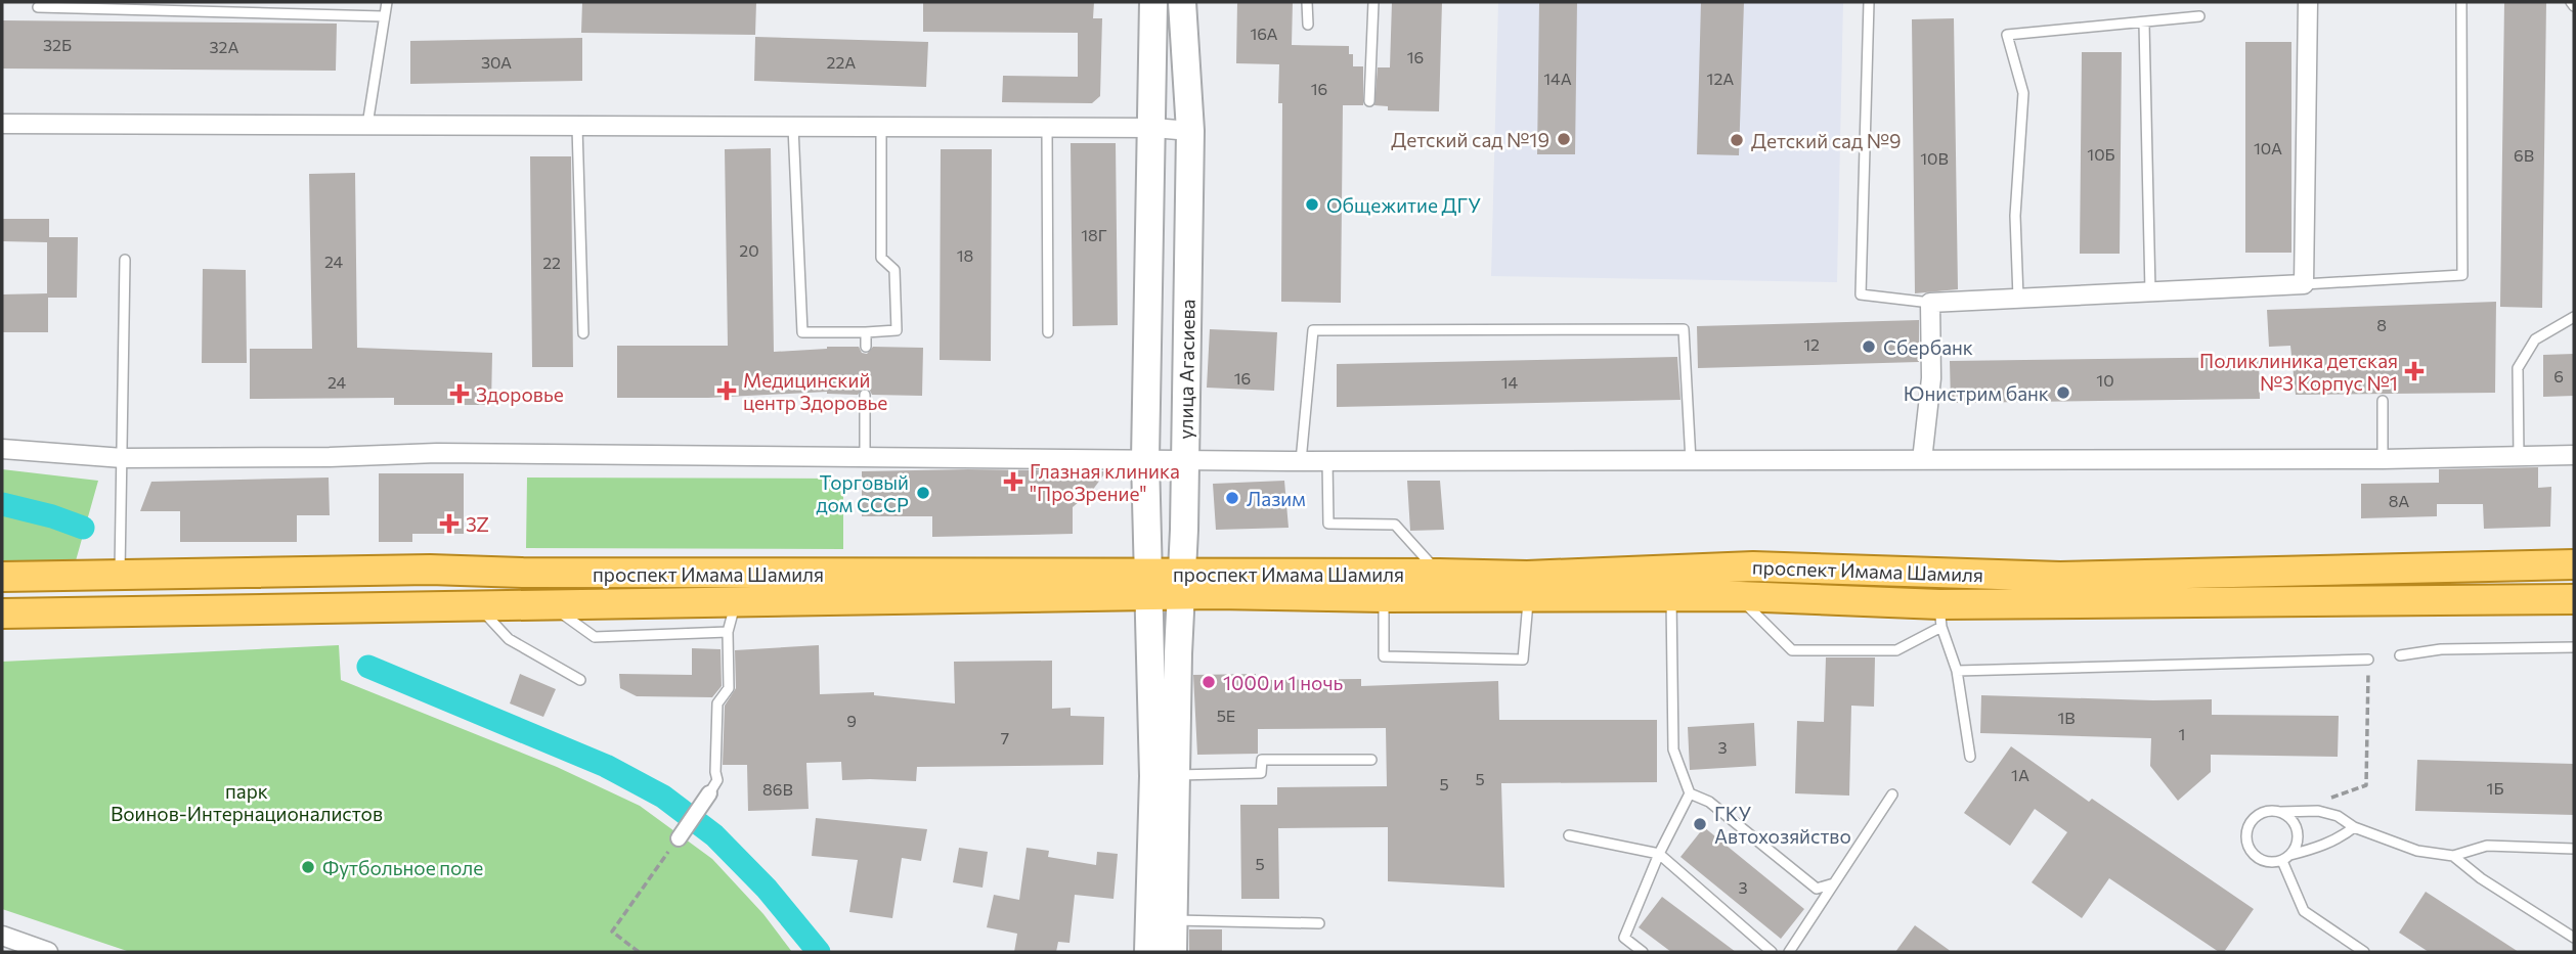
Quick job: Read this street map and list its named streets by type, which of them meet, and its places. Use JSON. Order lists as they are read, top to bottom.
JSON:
{
  "streets": {
    "main road": ["улица Агасиева", "проспект Имама Шамиля"]
  },
  "crossings": [
    ["улица Агасиева", "проспект Имама Шамиля"]
  ],
  "parks": ["парк Воинов-Интернационалистов"],
  "places": {
    "other": [
      "Детский сад №19",
      "Детский сад №9",
      "Общежитие ДГУ",
      "Сбербанк",
      "Юнистрим банк",
      "Торговый дом СССР",
      "Лазим",
      "1000 и 1 ночь",
      "ГКУ Автохозяйство",
      "Футбольное поле"
    ],
    "health": [
      "Поликлиника детская №3 Корпус №1",
      "Медицинский центр Здоровье",
      "Здоровье",
      "Глазная клиника \"ПроЗрение\"",
      "3Z"
    ]
  },
  "house_numbers": [
    "16А",
    "32Б",
    "32А",
    "16",
    "30А",
    "22А",
    "14А",
    "12А",
    "16",
    "10А",
    "10Б",
    "6В",
    "10В",
    "18Г",
    "20",
    "18",
    "24",
    "22",
    "8",
    "12",
    "6",
    "16",
    "10",
    "24",
    "14",
    "8А",
    "5Е",
    "1В",
    "9",
    "1",
    "7",
    "3",
    "1А",
    "5",
    "5",
    "1Б",
    "86В",
    "5",
    "3"
  ]
}
